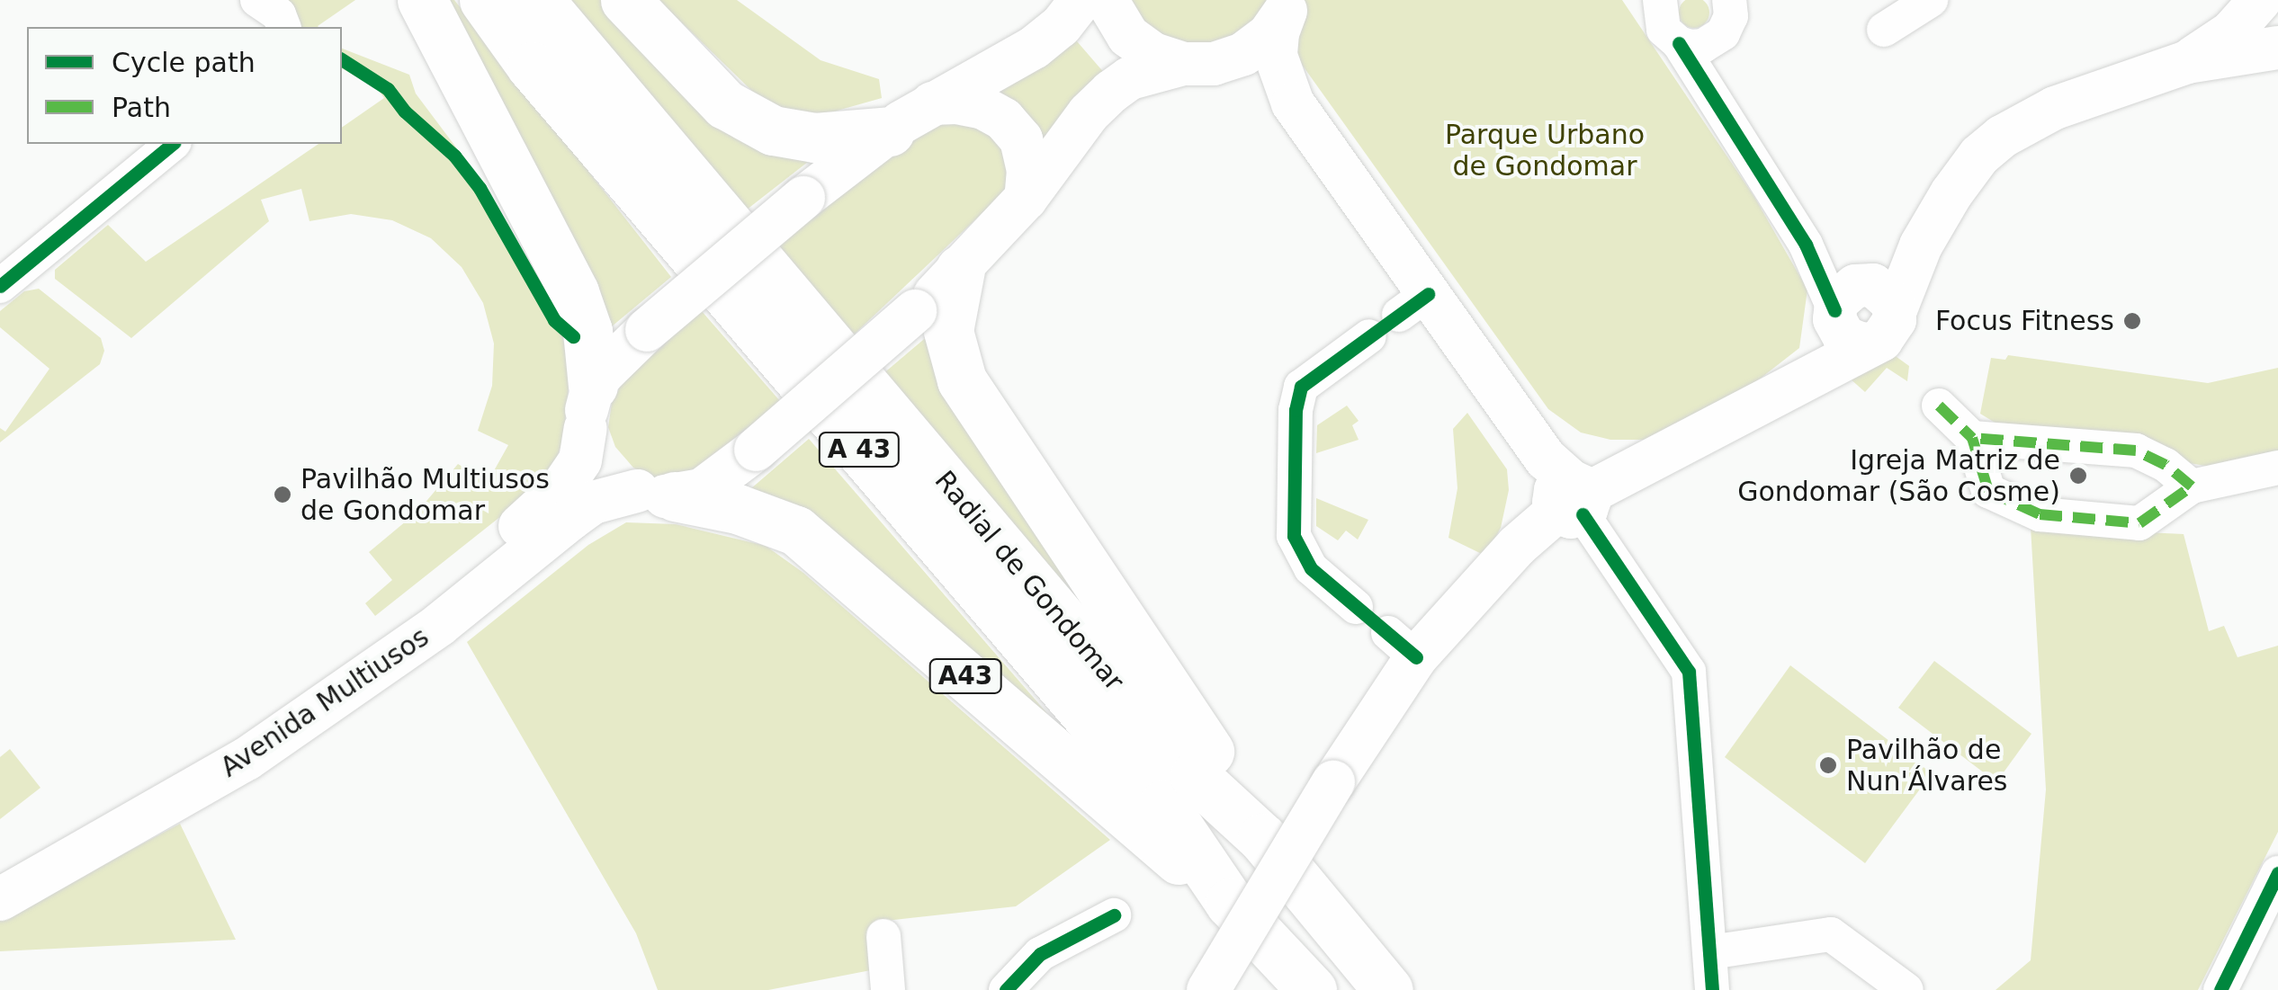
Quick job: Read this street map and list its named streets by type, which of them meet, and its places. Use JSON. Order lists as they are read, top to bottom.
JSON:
{
  "streets": {
    "highway": ["A 43", "Radial de Gondomar", "A43"],
    "main road": ["Avenida Multiusos"]
  },
  "crossings": [
    ["Radial de Gondomar", "A43"],
    ["A43", "Avenida Multiusos"]
  ],
  "parks": ["Parque Urbano de Gondomar"],
  "places": [
    "Focus Fitness",
    "Igreja Matriz de Gondomar (São Cosme)",
    "Pavilhão Multiusos de Gondomar",
    "Pavilhão de Nun'Álvares"
  ],
  "legend": ["Cycle path", "Path"]
}
